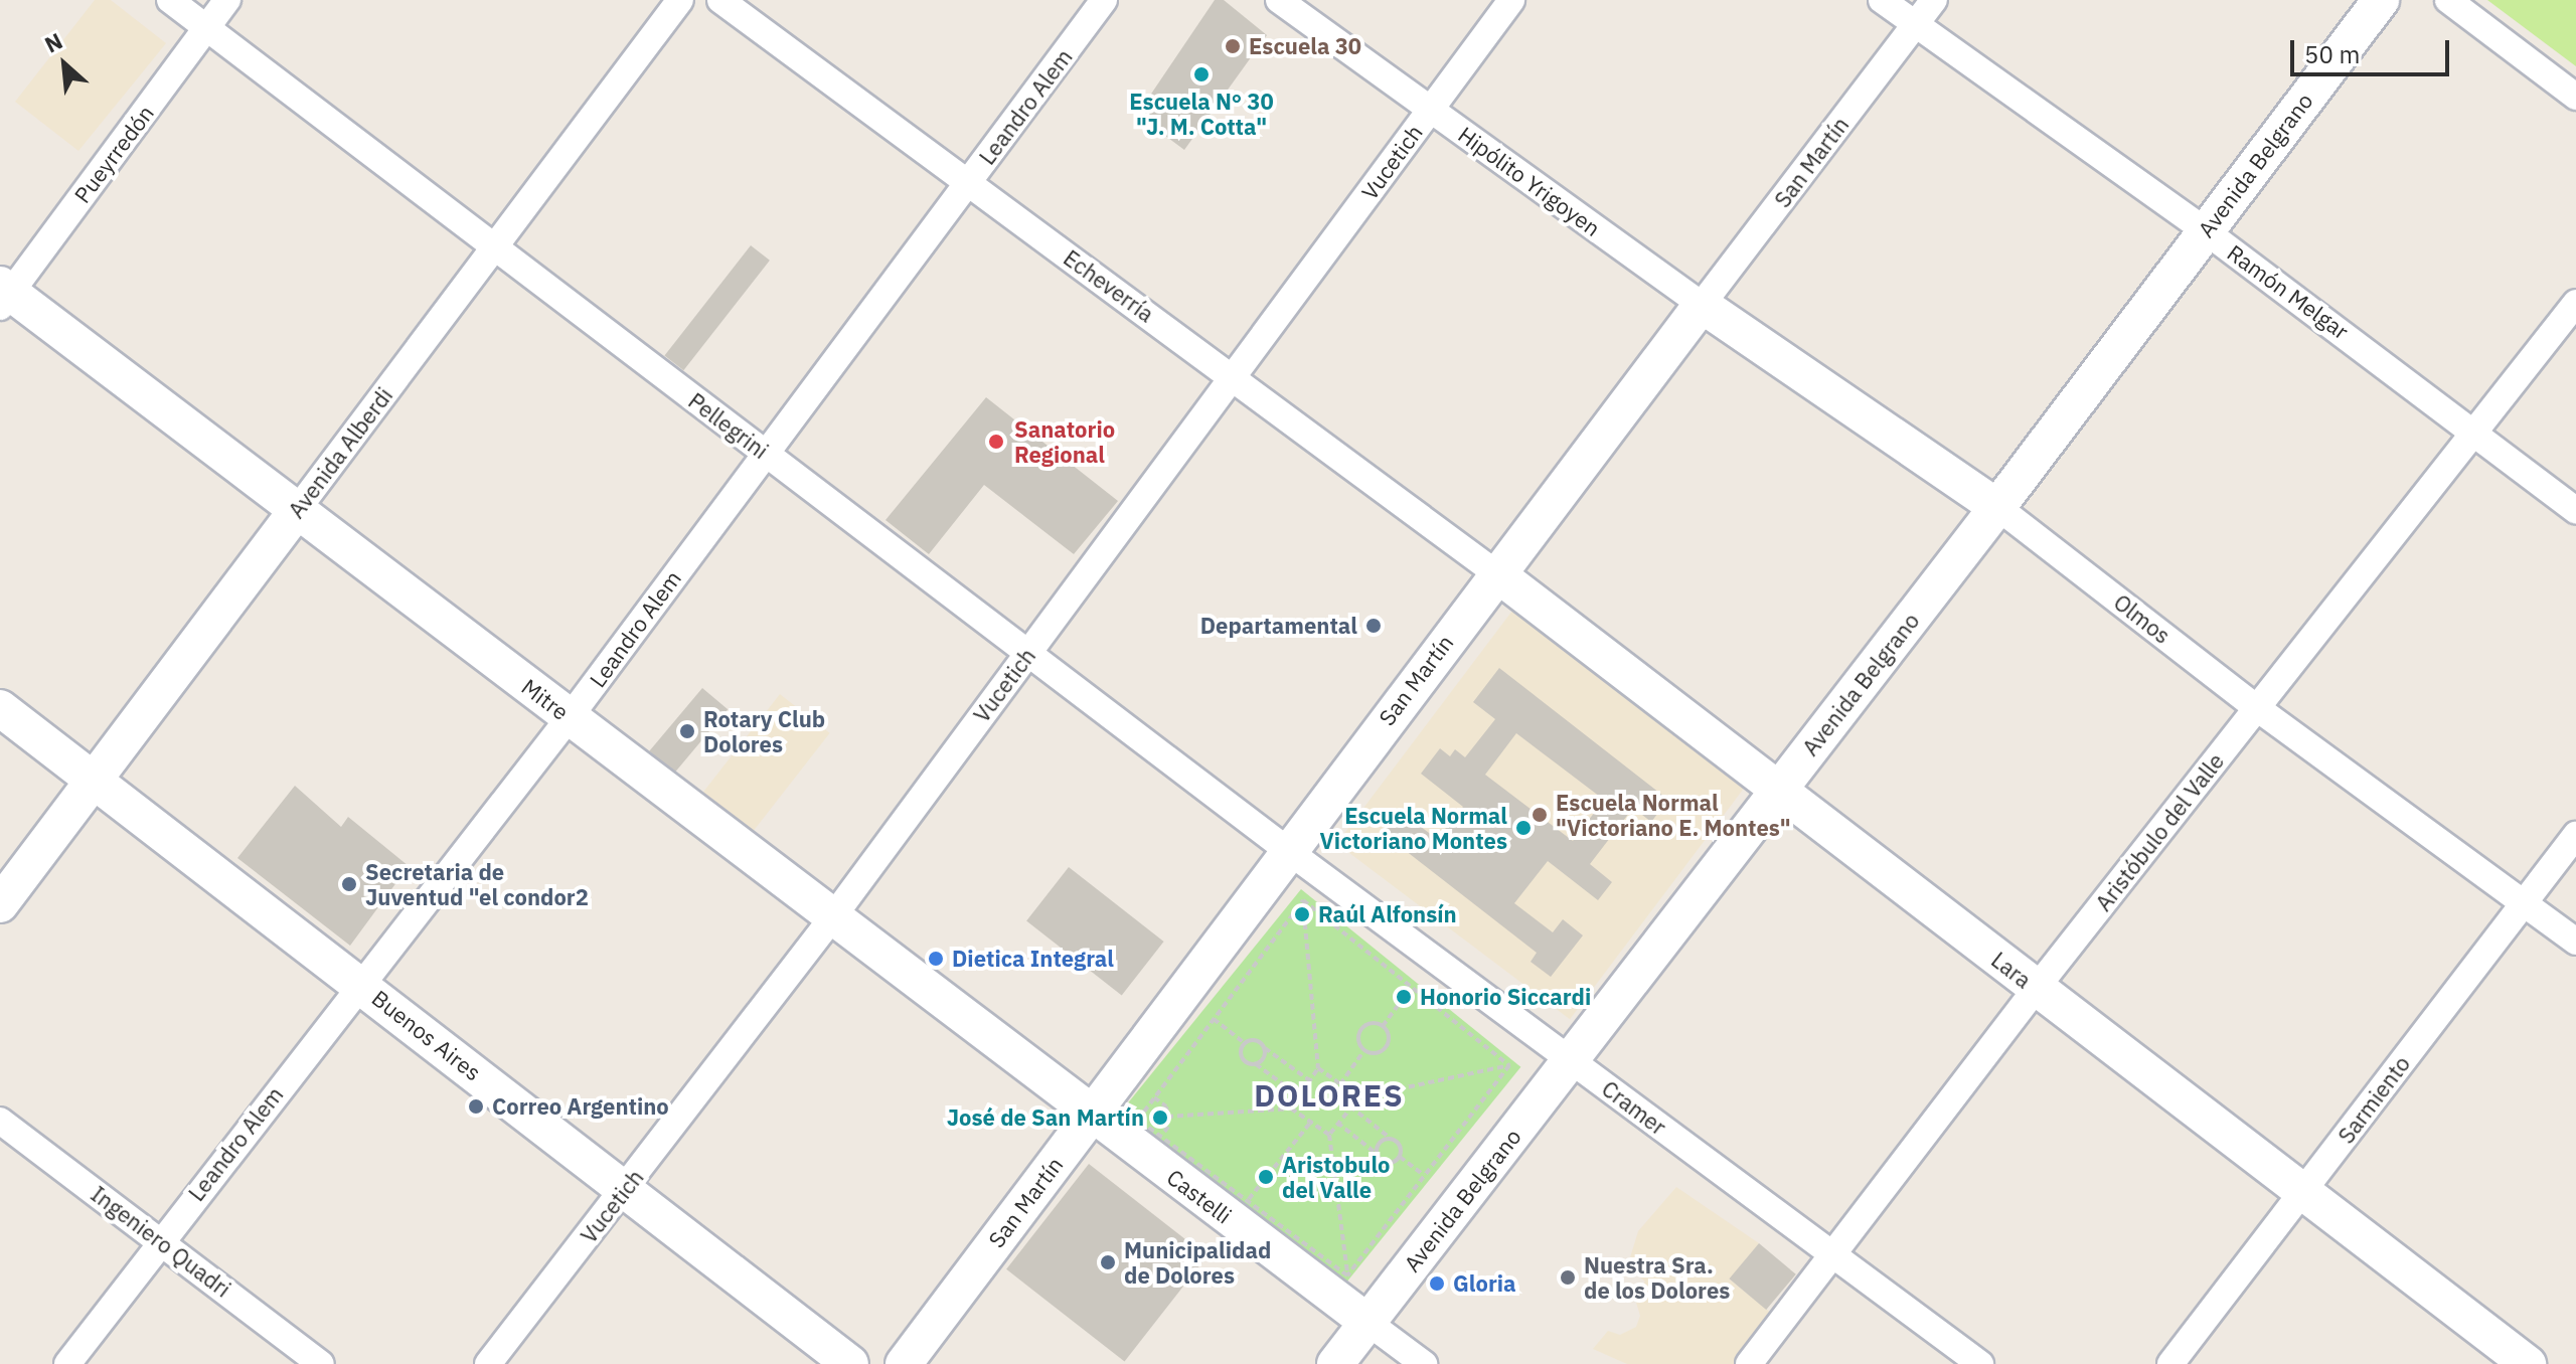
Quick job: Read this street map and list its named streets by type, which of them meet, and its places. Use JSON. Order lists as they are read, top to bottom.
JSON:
{
  "streets": {
    "main road": [
      "San Martín",
      "Avenida Belgrano",
      "Avenida Alberdi",
      "Olmos",
      "Mitre",
      "Lara",
      "Buenos Aires",
      "Castelli"
    ],
    "street": [
      "Leandro Alem",
      "Pueyrredón",
      "Vucetich",
      "Hipólito Yrigoyen",
      "Echeverría",
      "Ramón Melgar",
      "Pellegrini",
      "Aristóbulo del Valle",
      "Sarmiento",
      "Cramer",
      "Ingeniero Quadri"
    ]
  },
  "crossings": [
    ["Leandro Alem", "Echeverría"],
    ["Leandro Alem", "Pellegrini"],
    ["Leandro Alem", "Mitre"],
    ["Leandro Alem", "Buenos Aires"],
    ["Leandro Alem", "Ingeniero Quadri"],
    ["Pueyrredón", "Pellegrini"],
    ["Pueyrredón", "Mitre"],
    ["Vucetich", "Hipólito Yrigoyen"],
    ["Vucetich", "Echeverría"],
    ["Vucetich", "Pellegrini"],
    ["Vucetich", "Mitre"],
    ["Vucetich", "Buenos Aires"],
    ["San Martín", "Hipólito Yrigoyen"],
    ["San Martín", "Echeverría"],
    ["San Martín", "Ramón Melgar"],
    ["San Martín", "Pellegrini"],
    ["San Martín", "Olmos"],
    ["San Martín", "Mitre"],
    ["San Martín", "Lara"],
    ["San Martín", "Cramer"],
    ["San Martín", "Castelli"],
    ["Avenida Belgrano", "Ramón Melgar"],
    ["Avenida Belgrano", "Olmos"],
    ["Avenida Belgrano", "Lara"],
    ["Avenida Belgrano", "Cramer"],
    ["Avenida Belgrano", "Castelli"],
    ["Hipólito Yrigoyen", "Olmos"],
    ["Echeverría", "Lara"],
    ["Ramón Melgar", "Aristóbulo del Valle"],
    ["Pellegrini", "Avenida Alberdi"],
    ["Pellegrini", "Cramer"],
    ["Avenida Alberdi", "Mitre"],
    ["Avenida Alberdi", "Buenos Aires"],
    ["Olmos", "Aristóbulo del Valle"],
    ["Olmos", "Sarmiento"],
    ["Mitre", "Castelli"],
    ["Aristóbulo del Valle", "Lara"],
    ["Aristóbulo del Valle", "Cramer"],
    ["Lara", "Sarmiento"]
  ],
  "districts": ["DOLORES"],
  "places": [
    "Escuela 30",
    "Escuela N° 30 \"J. M. Cotta\"",
    "Sanatorio Regional",
    "Departamental",
    "Rotary Club Dolores",
    "Escuela Normal \"Victoriano E. Montes\"",
    "Escuela Normal Victoriano Montes",
    "Secretaria de Juventud \"el condor2",
    "Raúl Alfonsín",
    "Dietica Integral",
    "Honorio Siccardi",
    "Correo Argentino",
    "José de San Martín",
    "Aristobulo del Valle",
    "Municipalidad de Dolores",
    "Nuestra Sra. de los Dolores",
    "Gloria"
  ],
  "scale_bar": "50 m",
  "north": "top left"
}
